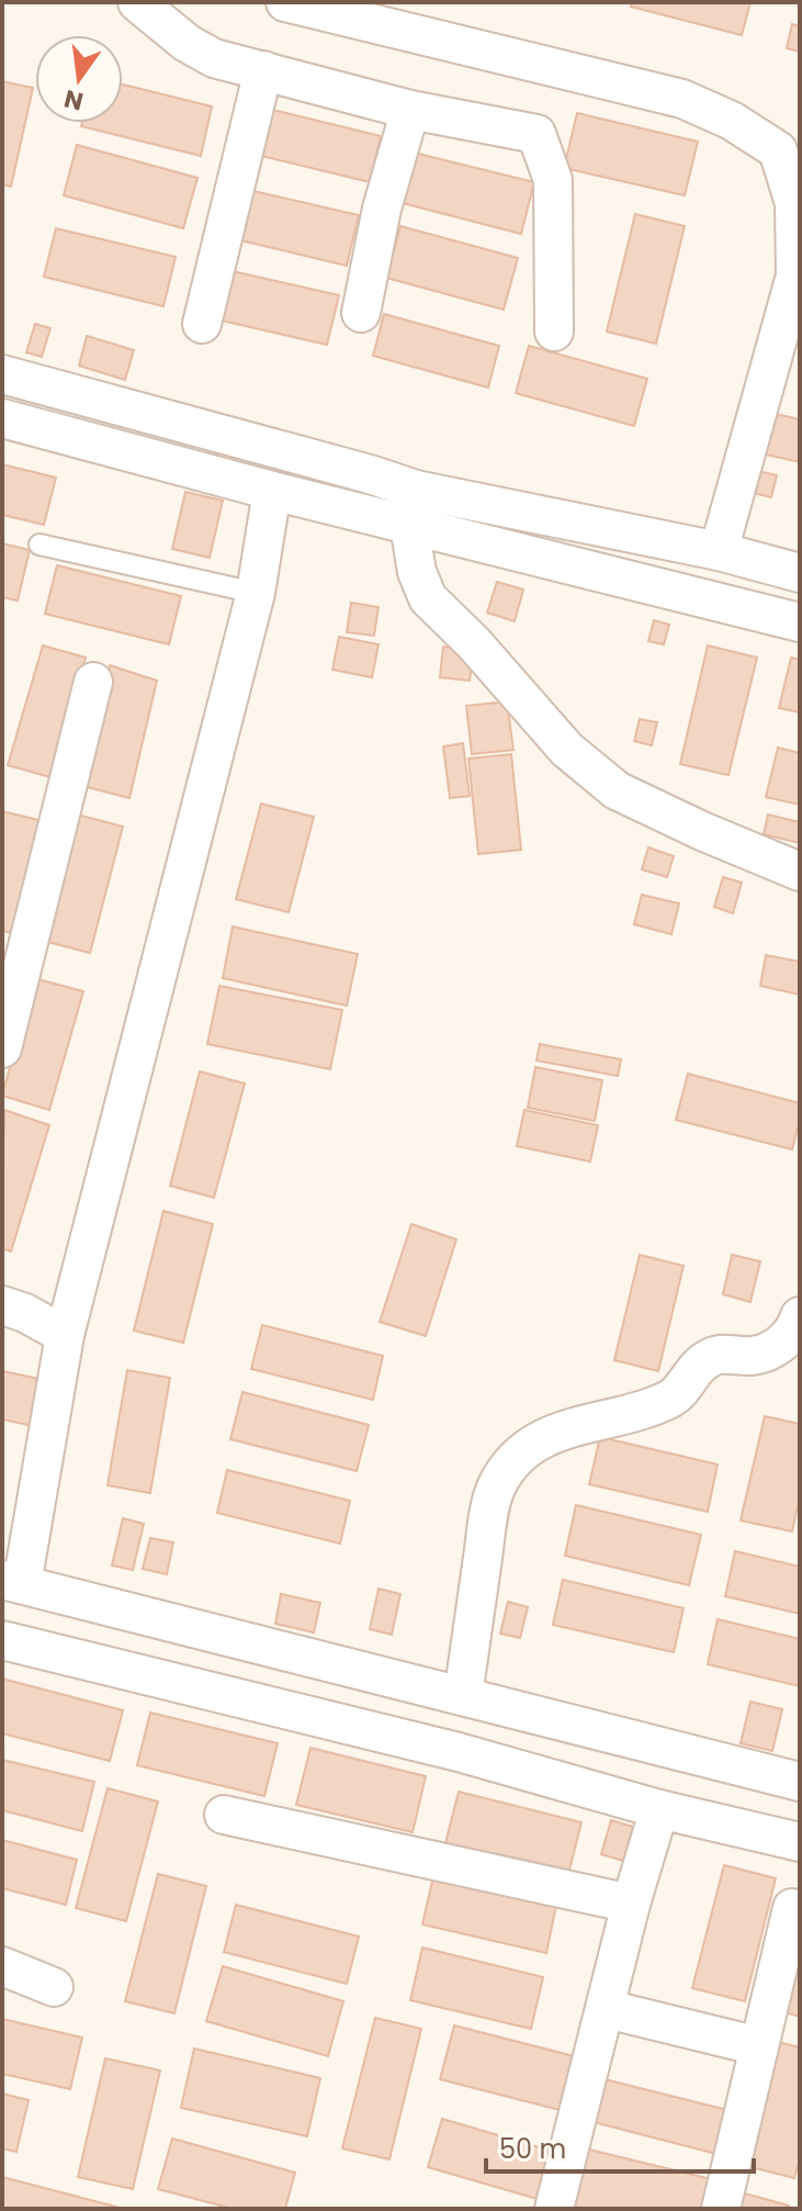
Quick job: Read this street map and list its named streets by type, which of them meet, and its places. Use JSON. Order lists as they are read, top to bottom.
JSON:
{
  "scale_bar": "50 m",
  "north": "bottom"
}
